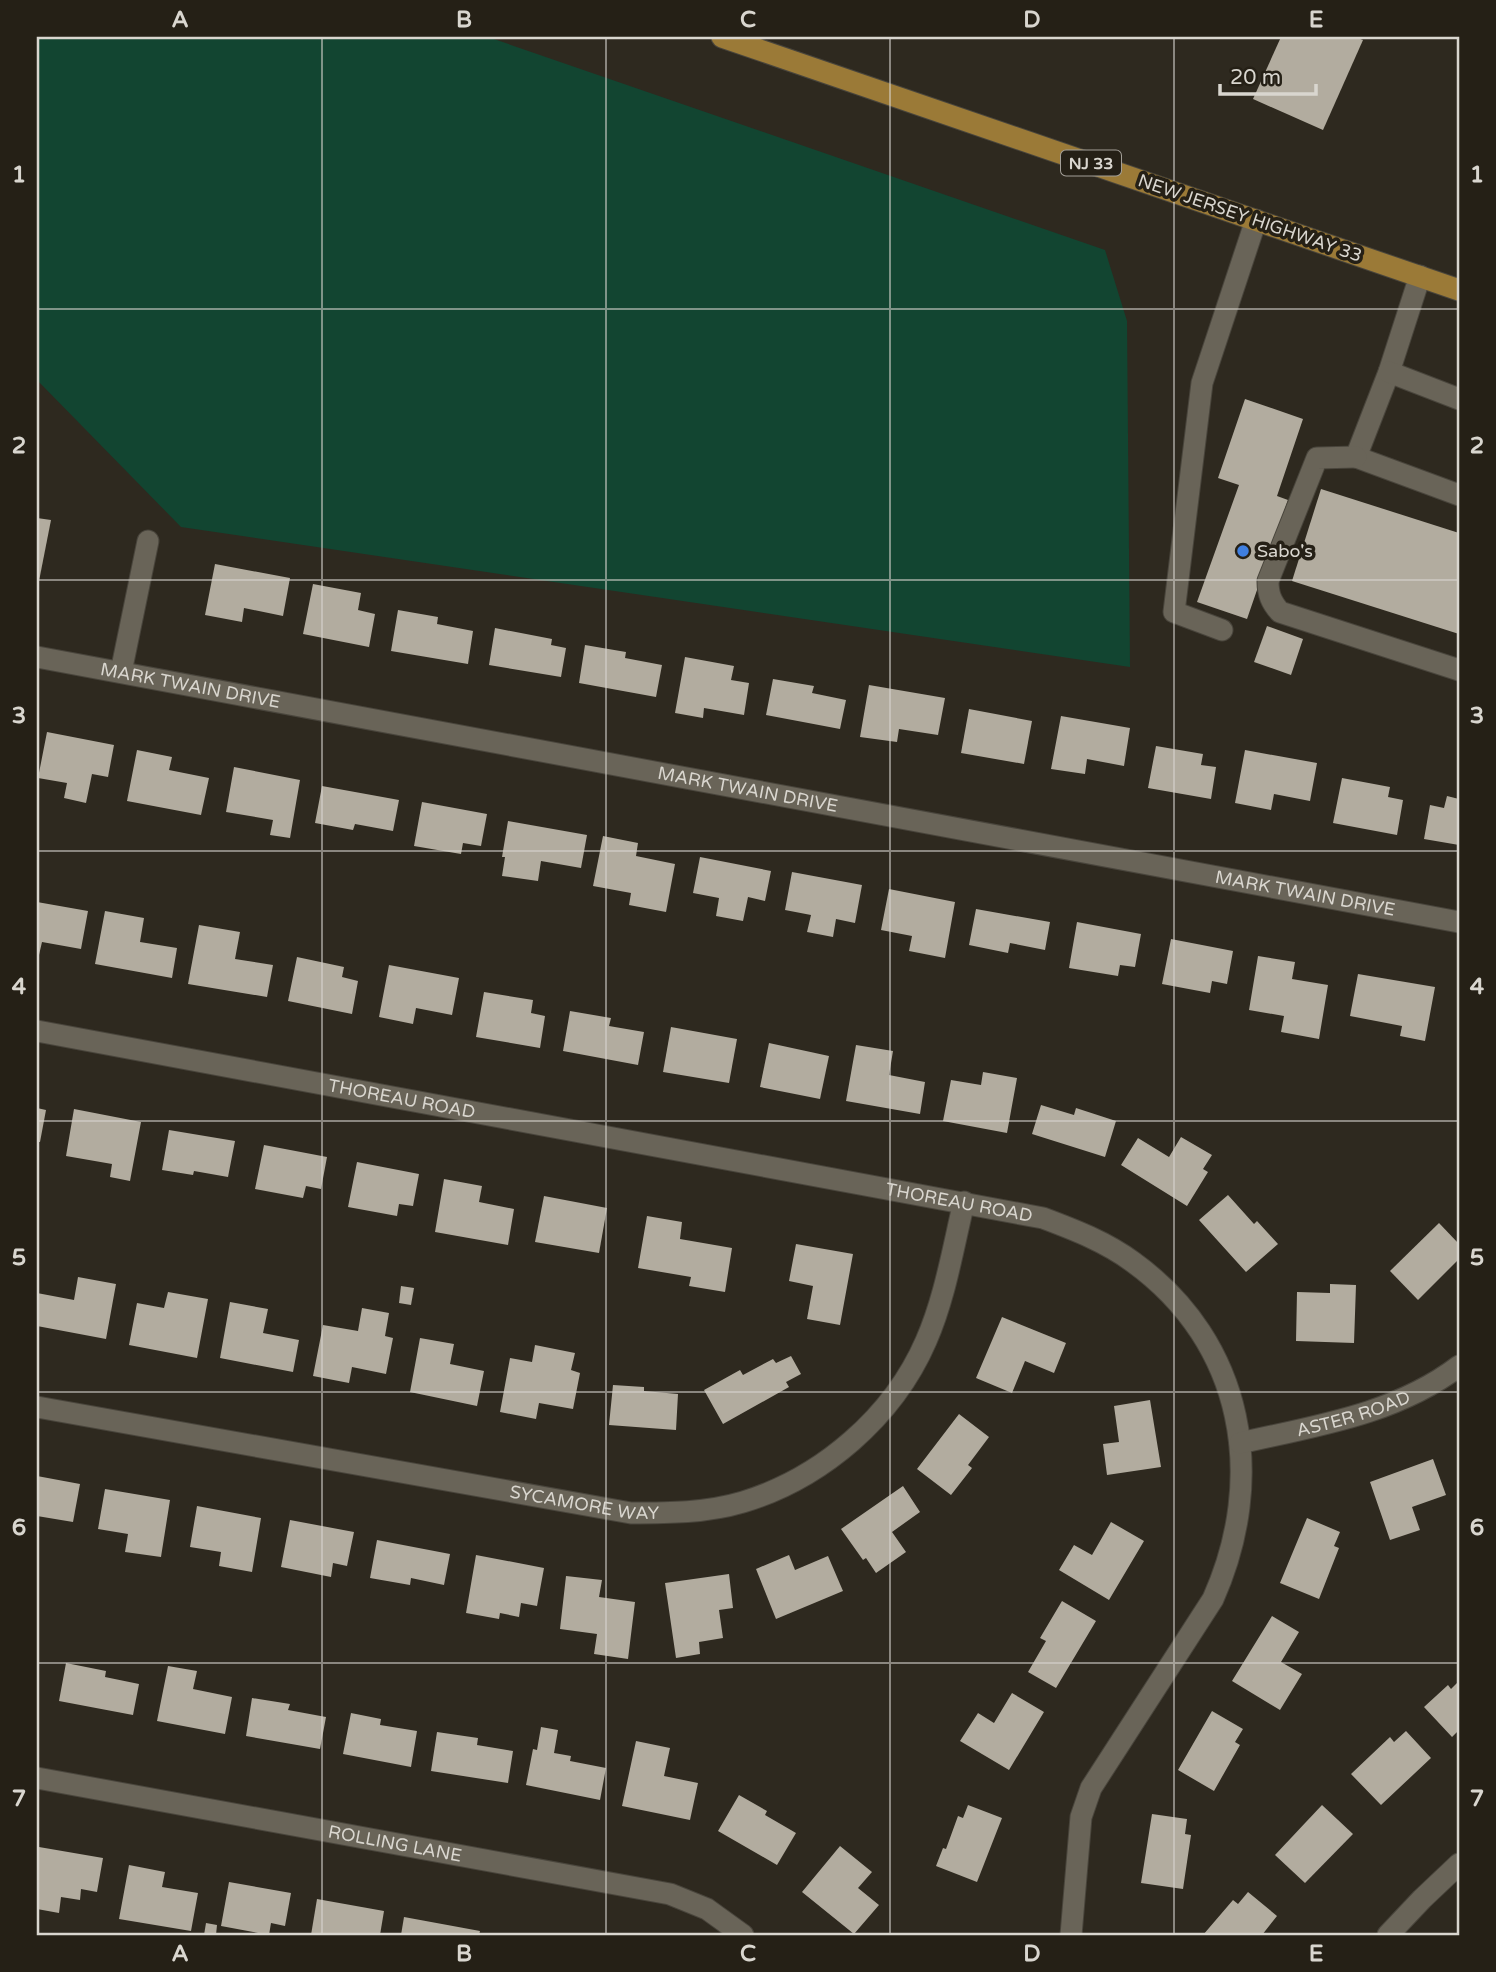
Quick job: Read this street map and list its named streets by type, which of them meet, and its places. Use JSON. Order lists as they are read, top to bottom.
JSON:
{
  "streets": {
    "main road": ["NJ 33", "NEW JERSEY HIGHWAY 33"],
    "street": [
      "MARK TWAIN DRIVE",
      "THOREAU ROAD",
      "ASTER ROAD",
      "SYCAMORE WAY",
      "ROLLING LANE"
    ]
  },
  "crossings": [
    ["THOREAU ROAD", "ASTER ROAD"],
    ["THOREAU ROAD", "SYCAMORE WAY"]
  ],
  "places": ["Sabo's"],
  "scale_bar": "20 m",
  "grid": {
    "columns": [
      "A",
      "B",
      "C",
      "D",
      "E"
    ],
    "rows": [
      "1",
      "2",
      "3",
      "4",
      "5",
      "6",
      "7"
    ]
  }
}
